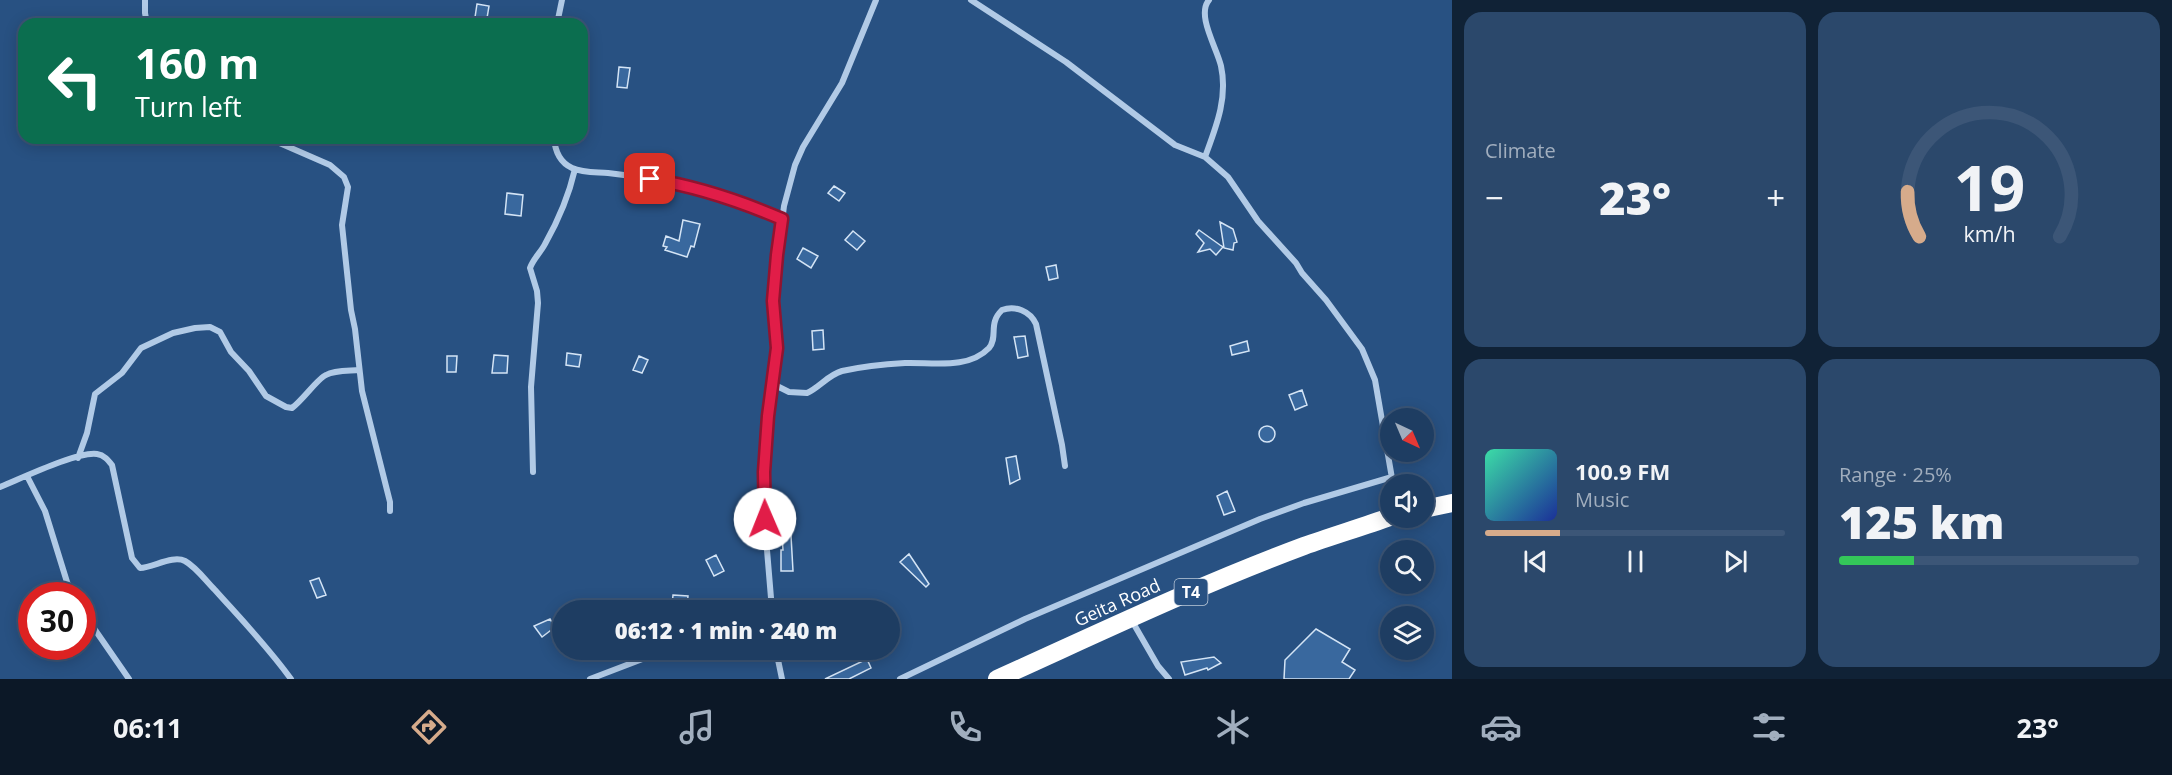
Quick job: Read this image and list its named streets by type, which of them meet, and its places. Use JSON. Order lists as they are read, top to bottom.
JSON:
{
  "streets": {
    "highway": ["T4", "Geita Road"]
  },
  "north": "bottom right",
  "page": {
    "tile": [
      "Climate",
      ["Range · 25%", "125 km"]
    ],
    "turn": ["160 m", "Turn left"],
    "heat": ["−", "23°", "+"],
    "song": ["100.9 FM", "Music"],
    "limit": "30",
    "trip": "06:12 · 1 min · 240 m",
    "tabs": ["06:11", "23°"],
    "gauge": ["19", "km/h"]
  }
}
